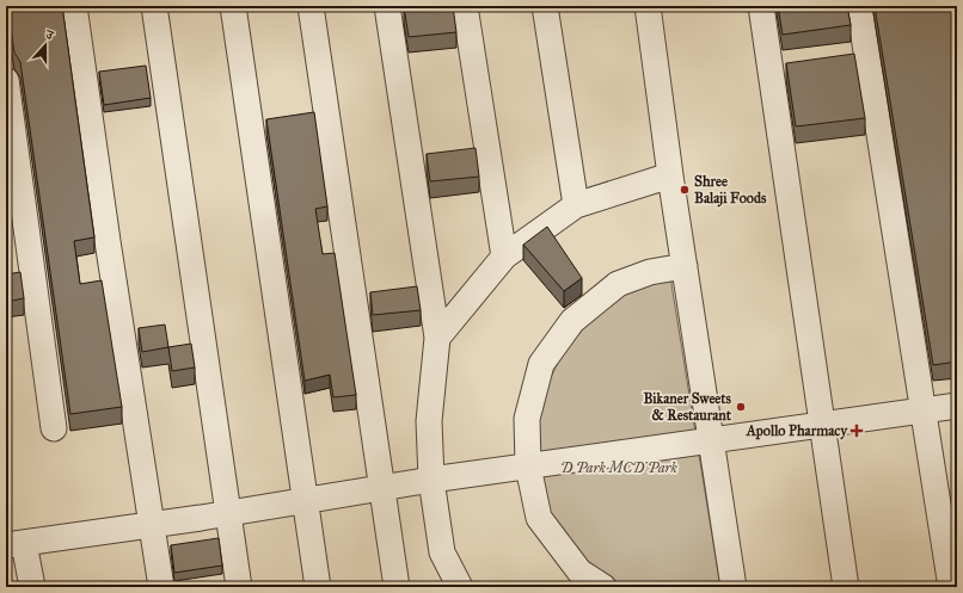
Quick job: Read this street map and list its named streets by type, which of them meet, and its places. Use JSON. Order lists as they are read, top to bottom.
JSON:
{
  "parks": ["D Park MCD Park"],
  "places": {
    "other": ["Shree Balaji Foods", "Bikaner Sweets & Restaurant"],
    "health": ["Apollo Pharmacy"]
  },
  "north": "top"
}
